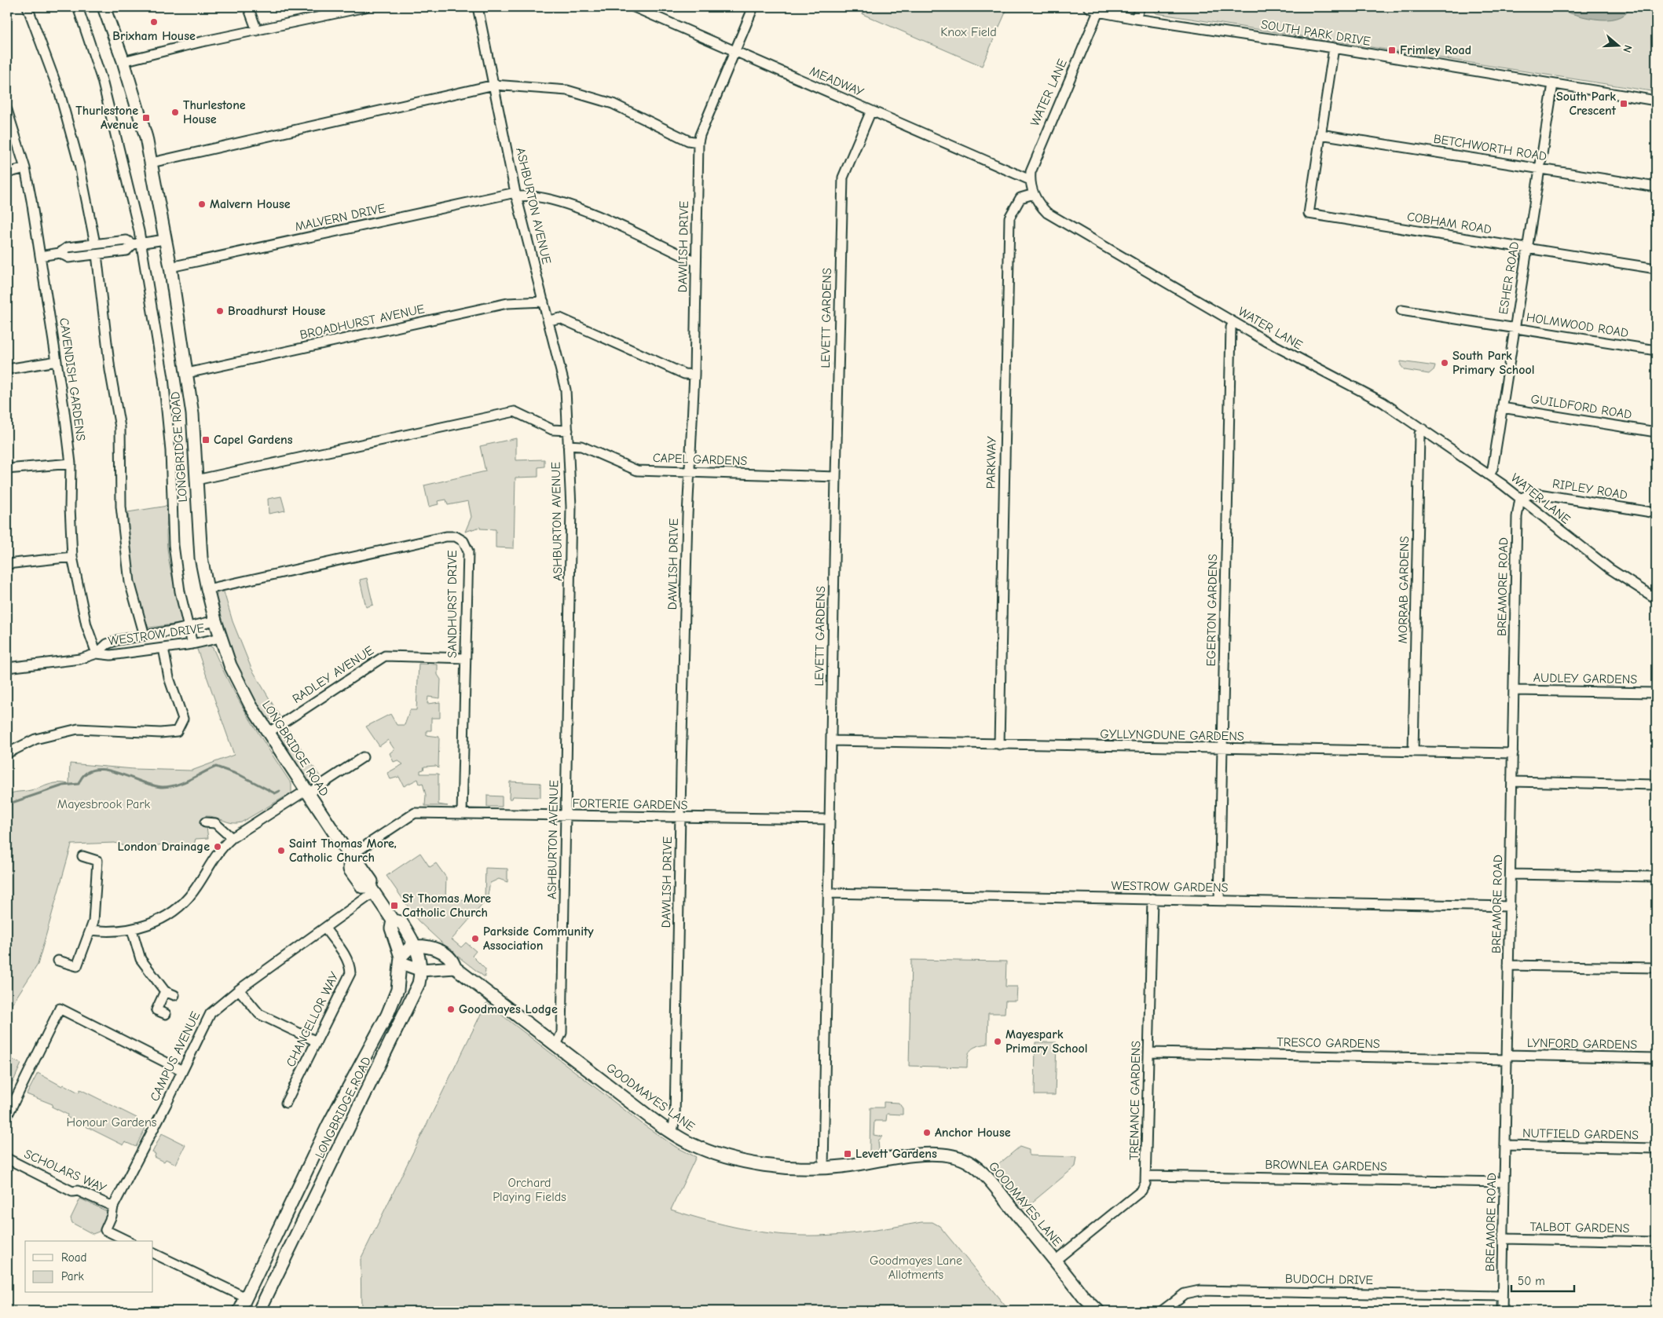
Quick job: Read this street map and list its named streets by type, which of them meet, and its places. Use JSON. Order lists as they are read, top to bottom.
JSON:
{
  "streets": {
    "main road": ["LONGBRIDGE ROAD", "GOODMAYES LANE"],
    "street": [
      "SOUTH PARK DRIVE",
      "MEADWAY",
      "WATER LANE",
      "BETCHWORTH ROAD",
      "ASHBURTON AVENUE",
      "MALVERN DRIVE",
      "COBHAM ROAD",
      "DAWLISH DRIVE",
      "ESHER ROAD",
      "LEVETT GARDENS",
      "BROADHURST AVENUE",
      "HOLMWOOD ROAD",
      "CAVENDISH GARDENS",
      "GUILDFORD ROAD",
      "CAPEL GARDENS",
      "PARKWAY",
      "RIPLEY ROAD",
      "BREAMORE ROAD",
      "MORRAB GARDENS",
      "SANDHURST DRIVE",
      "EGERTON GARDENS",
      "WESTROW DRIVE",
      "RADLEY AVENUE",
      "AUDLEY GARDENS",
      "GYLLYNGDUNE GARDENS",
      "FORTERIE GARDENS",
      "WESTROW GARDENS",
      "CHANCELLOR WAY",
      "TRESCO GARDENS",
      "LYNFORD GARDENS",
      "CAMPUS AVENUE",
      "TRENANCE GARDENS",
      "NUTFIELD GARDENS",
      "BROWNLEA GARDENS",
      "SCHOLARS WAY",
      "TALBOT GARDENS",
      "BUDOCH DRIVE"
    ]
  },
  "crossings": [
    ["SOUTH PARK DRIVE", "WATER LANE"],
    ["SOUTH PARK DRIVE", "ESHER ROAD"],
    ["MEADWAY", "WATER LANE"],
    ["MEADWAY", "DAWLISH DRIVE"],
    ["MEADWAY", "LEVETT GARDENS"],
    ["WATER LANE", "ESHER ROAD"],
    ["WATER LANE", "PARKWAY"],
    ["WATER LANE", "RIPLEY ROAD"],
    ["WATER LANE", "BREAMORE ROAD"],
    ["WATER LANE", "MORRAB GARDENS"],
    ["WATER LANE", "EGERTON GARDENS"],
    ["BETCHWORTH ROAD", "COBHAM ROAD"],
    ["BETCHWORTH ROAD", "ESHER ROAD"],
    ["ASHBURTON AVENUE", "MALVERN DRIVE"],
    ["ASHBURTON AVENUE", "BROADHURST AVENUE"],
    ["ASHBURTON AVENUE", "CAPEL GARDENS"],
    ["ASHBURTON AVENUE", "FORTERIE GARDENS"],
    ["ASHBURTON AVENUE", "GOODMAYES LANE"],
    ["MALVERN DRIVE", "DAWLISH DRIVE"],
    ["MALVERN DRIVE", "LONGBRIDGE ROAD"],
    ["COBHAM ROAD", "ESHER ROAD"],
    ["DAWLISH DRIVE", "CAPEL GARDENS"],
    ["DAWLISH DRIVE", "FORTERIE GARDENS"],
    ["DAWLISH DRIVE", "GOODMAYES LANE"],
    ["ESHER ROAD", "HOLMWOOD ROAD"],
    ["ESHER ROAD", "GUILDFORD ROAD"],
    ["LEVETT GARDENS", "CAPEL GARDENS"],
    ["LEVETT GARDENS", "GYLLYNGDUNE GARDENS"],
    ["LEVETT GARDENS", "FORTERIE GARDENS"],
    ["LEVETT GARDENS", "WESTROW GARDENS"],
    ["LEVETT GARDENS", "GOODMAYES LANE"],
    ["BROADHURST AVENUE", "LONGBRIDGE ROAD"],
    ["CAVENDISH GARDENS", "WESTROW DRIVE"],
    ["LONGBRIDGE ROAD", "SANDHURST DRIVE"],
    ["LONGBRIDGE ROAD", "WESTROW DRIVE"],
    ["LONGBRIDGE ROAD", "RADLEY AVENUE"],
    ["LONGBRIDGE ROAD", "FORTERIE GARDENS"],
    ["LONGBRIDGE ROAD", "CAMPUS AVENUE"],
    ["LONGBRIDGE ROAD", "GOODMAYES LANE"],
    ["PARKWAY", "GYLLYNGDUNE GARDENS"],
    ["RIPLEY ROAD", "BREAMORE ROAD"],
    ["BREAMORE ROAD", "AUDLEY GARDENS"],
    ["BREAMORE ROAD", "GYLLYNGDUNE GARDENS"],
    ["BREAMORE ROAD", "WESTROW GARDENS"],
    ["BREAMORE ROAD", "TRESCO GARDENS"],
    ["BREAMORE ROAD", "LYNFORD GARDENS"],
    ["BREAMORE ROAD", "NUTFIELD GARDENS"],
    ["BREAMORE ROAD", "BROWNLEA GARDENS"],
    ["BREAMORE ROAD", "TALBOT GARDENS"],
    ["BREAMORE ROAD", "BUDOCH DRIVE"],
    ["MORRAB GARDENS", "GYLLYNGDUNE GARDENS"],
    ["SANDHURST DRIVE", "RADLEY AVENUE"],
    ["SANDHURST DRIVE", "FORTERIE GARDENS"],
    ["EGERTON GARDENS", "GYLLYNGDUNE GARDENS"],
    ["EGERTON GARDENS", "WESTROW GARDENS"],
    ["WESTROW GARDENS", "TRENANCE GARDENS"],
    ["CHANCELLOR WAY", "CAMPUS AVENUE"],
    ["TRESCO GARDENS", "LYNFORD GARDENS"],
    ["TRESCO GARDENS", "TRENANCE GARDENS"],
    ["CAMPUS AVENUE", "SCHOLARS WAY"],
    ["GOODMAYES LANE", "TRENANCE GARDENS"],
    ["TRENANCE GARDENS", "BROWNLEA GARDENS"]
  ],
  "parks": [
    "Knox Field",
    "Mayesbrook Park",
    "Honour Gardens",
    "Orchard Playing Fields",
    "Goodmayes Lane Allotments"
  ],
  "places": {
    "other": [
      "Brixham House",
      "Thurlestone House",
      "Malvern House",
      "Broadhurst House",
      "South Park Primary School",
      "London Drainage",
      "Saint Thomas More, Catholic Church",
      "Parkside Community Association",
      "Goodmayes Lodge",
      "Mayespark Primary School",
      "Anchor House"
    ],
    "transit": [
      "Frimley Road",
      "South Park Crescent",
      "Thurlestone Avenue",
      "Capel Gardens",
      "St Thomas More Catholic Church",
      "Levett Gardens"
    ]
  },
  "legend": ["Road", "Park"],
  "scale_bar": "50 m",
  "north": "right"
}
